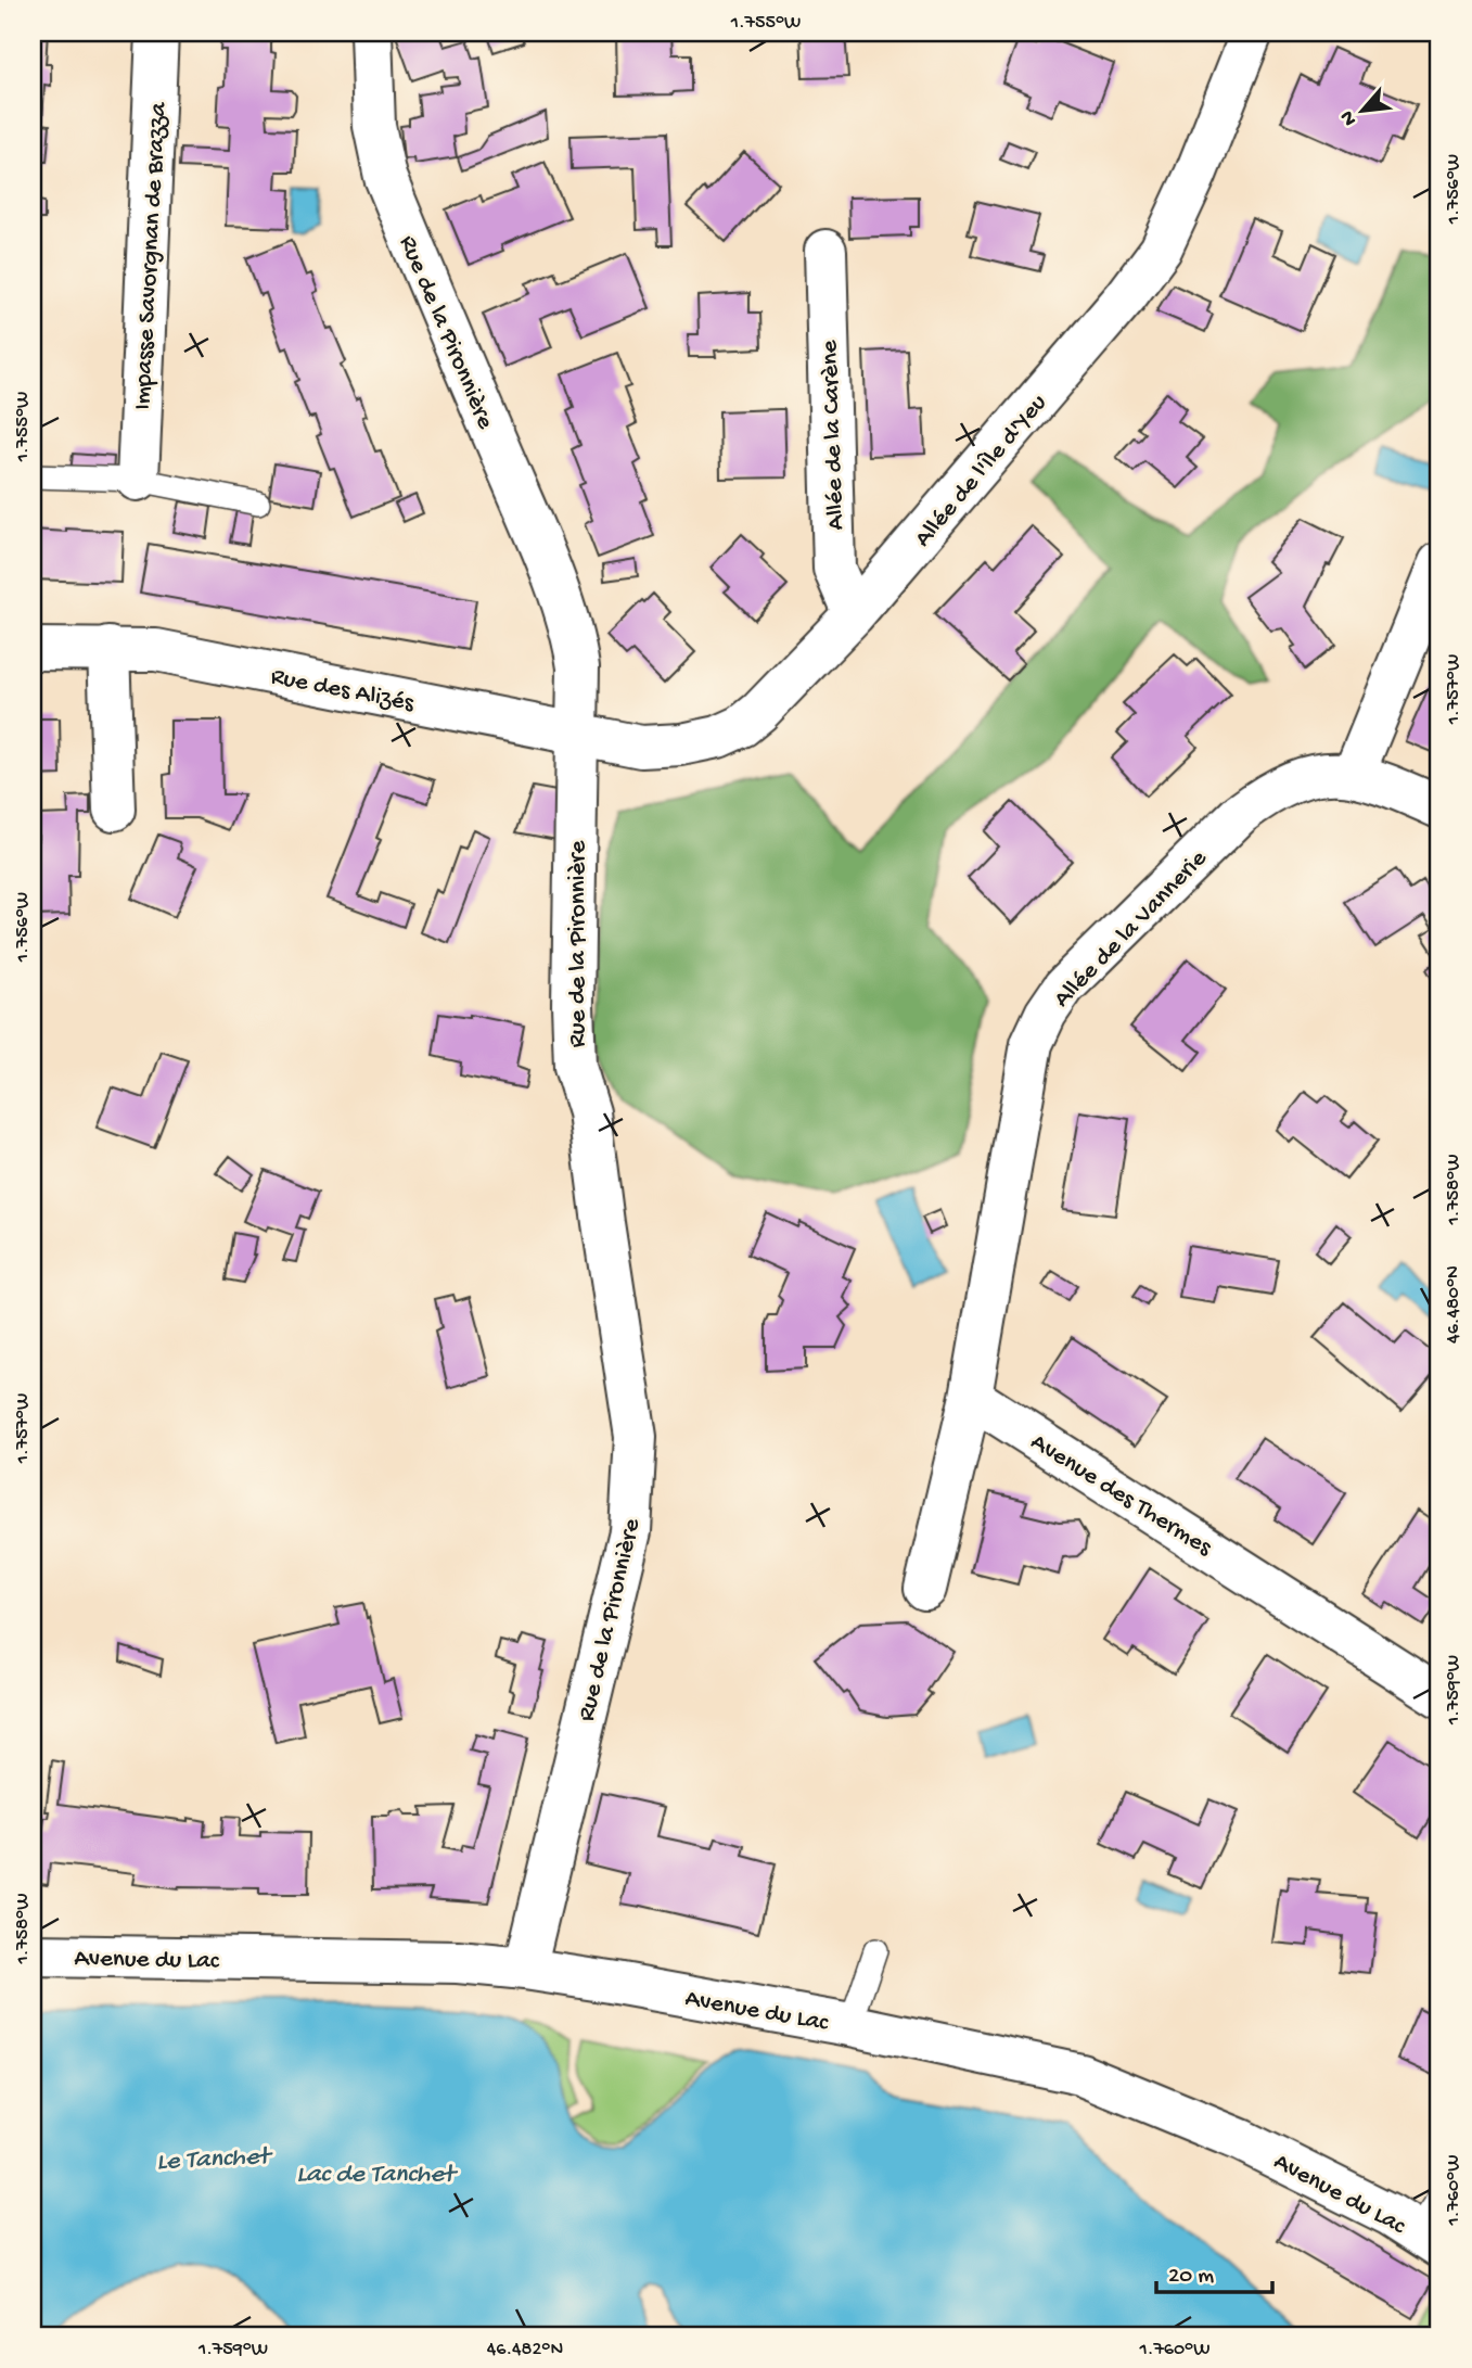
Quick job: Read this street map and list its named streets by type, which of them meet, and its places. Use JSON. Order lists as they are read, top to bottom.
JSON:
{
  "streets": {
    "street": [
      "Impasse Savorgnan de Brazza",
      "Rue de la Pironnière",
      "Allée de la Carène",
      "Allée de l'Île d'Yeu",
      "Rue des Alizés",
      "Allée de la Vannerie",
      "Avenue des Thermes",
      "Avenue du Lac"
    ]
  },
  "crossings": [
    ["Rue de la Pironnière", "Allée de l'Île d'Yeu"],
    ["Rue de la Pironnière", "Rue des Alizés"],
    ["Rue de la Pironnière", "Avenue du Lac"],
    ["Allée de la Carène", "Allée de l'Île d'Yeu"],
    ["Allée de l'Île d'Yeu", "Rue des Alizés"],
    ["Allée de la Vannerie", "Avenue des Thermes"]
  ],
  "water": ["Le Tanchet", "Lac de Tanchet"],
  "scale_bar": "20 m",
  "north": "bottom left",
  "coordinates": [
    "1.755°W",
    "1.756°W",
    "1.757°W",
    "1.758°W",
    "46.480°N",
    "1.759°W",
    "1.760°W",
    "46.482°N"
  ]
}
